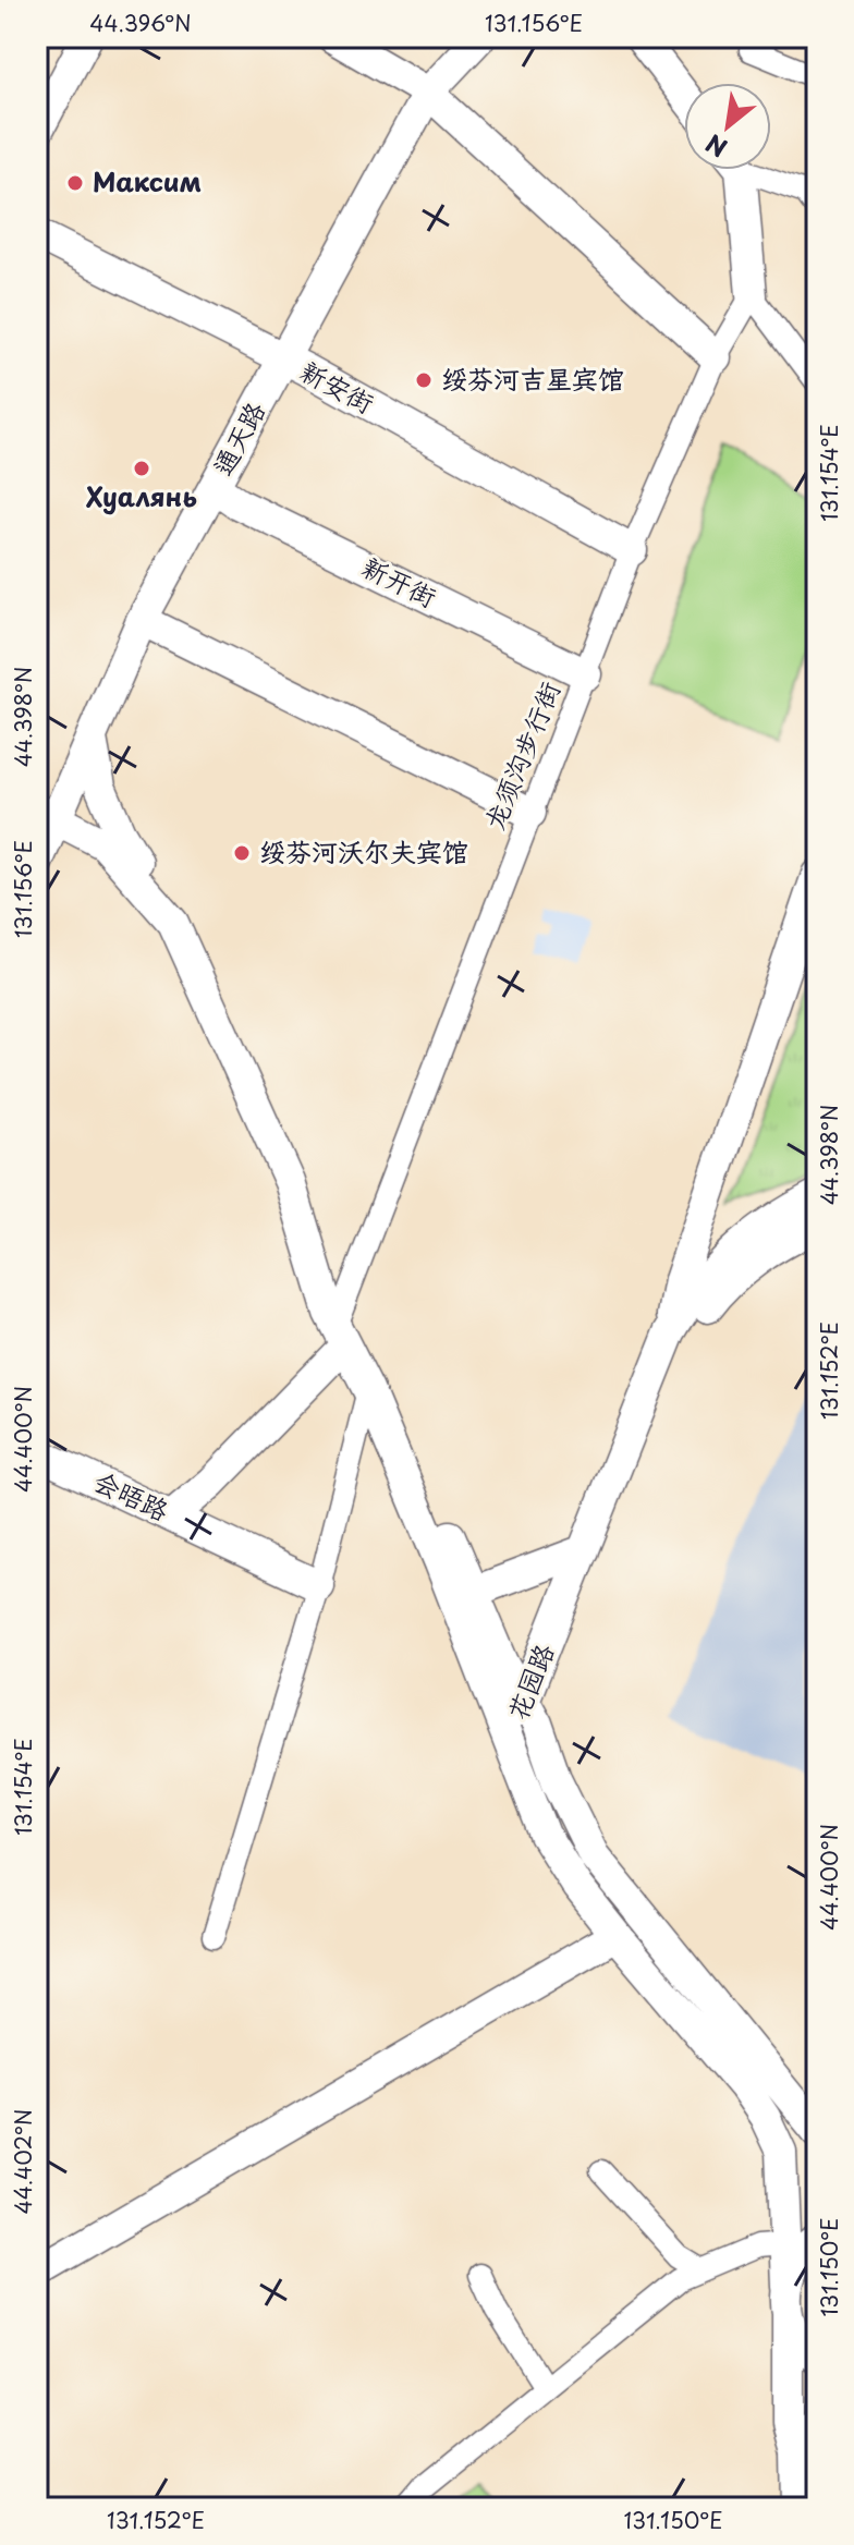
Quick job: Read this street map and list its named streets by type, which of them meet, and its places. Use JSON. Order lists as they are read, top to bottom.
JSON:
{
  "streets": {
    "main road": [
      "新安街",
      "通天路",
      "新开街",
      "会晤路",
      "花园路"
    ],
    "street": ["龙须沟步行街"]
  },
  "crossings": [
    ["新安街", "通天路"],
    ["新安街", "龙须沟步行街"],
    ["通天路", "新开街"],
    ["新开街", "龙须沟步行街"]
  ],
  "places": [
    "Максим",
    "绥芬河吉星宾馆",
    "Хуалянь",
    "绥芬河沃尔夫宾馆"
  ],
  "north": "bottom left",
  "coordinates": [
    "44.396°N",
    "131.156°E",
    "131.154°E",
    "44.398°N",
    "131.152°E",
    "44.400°N",
    "44.402°N",
    "131.150°E"
  ]
}
